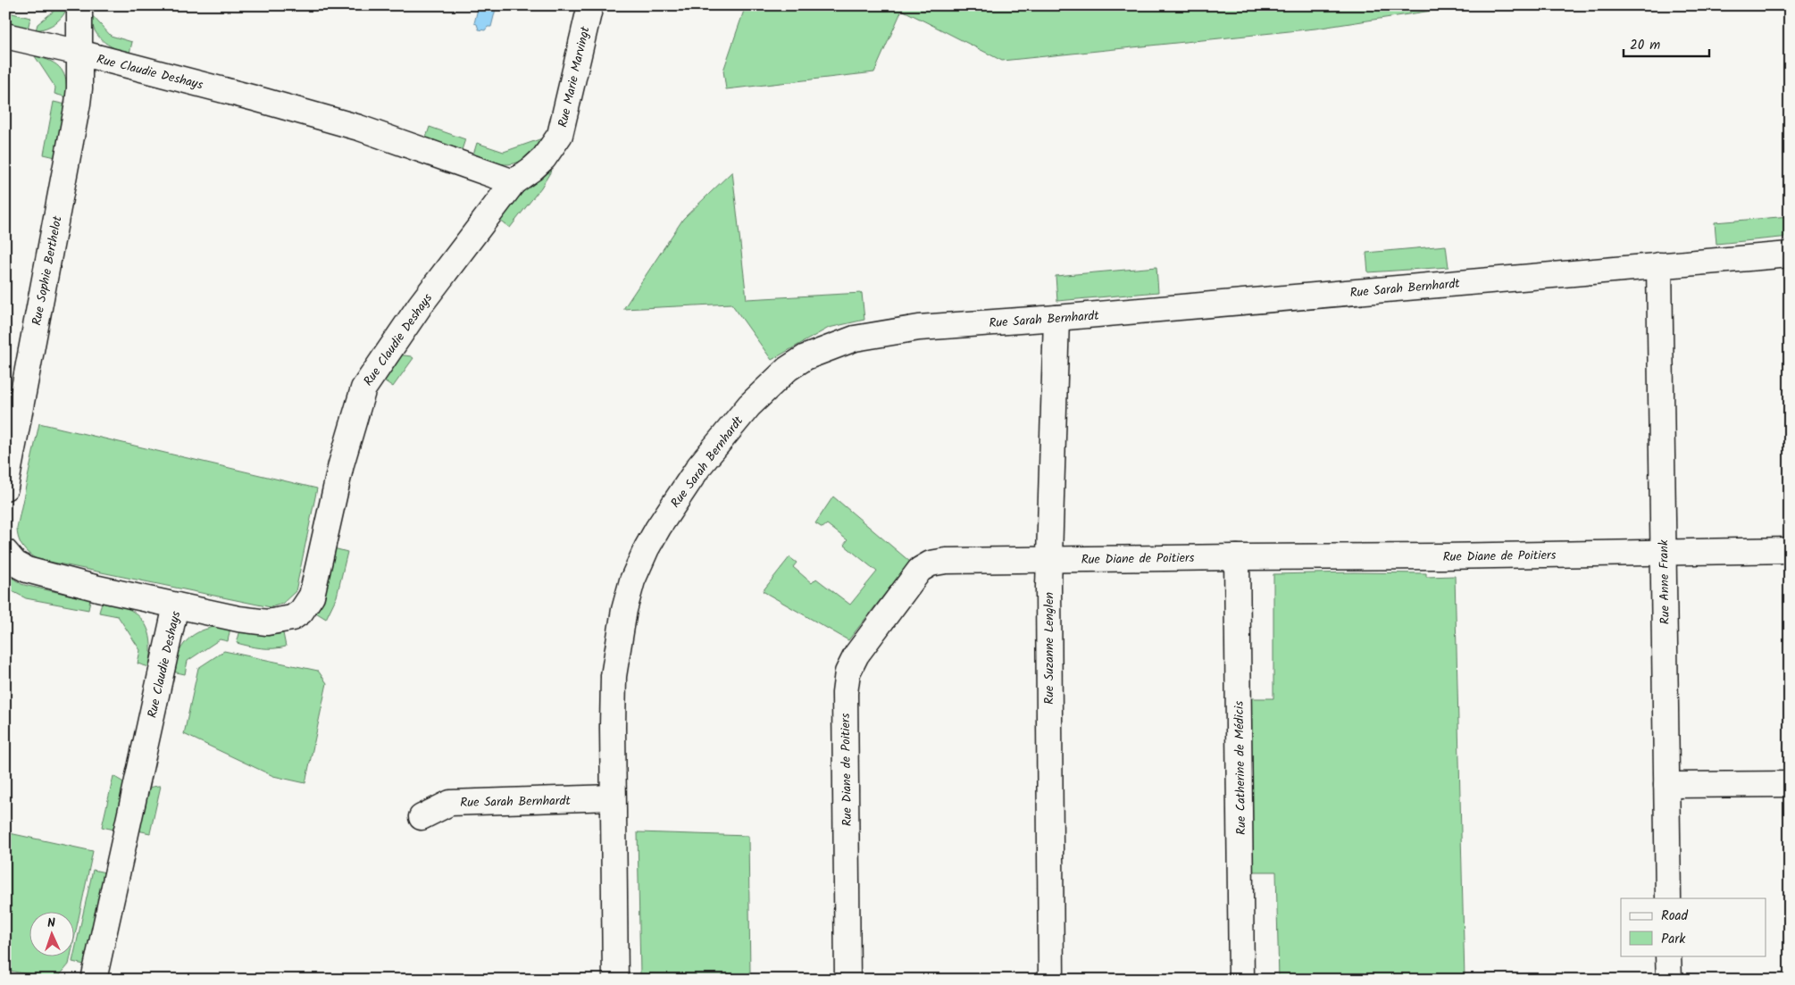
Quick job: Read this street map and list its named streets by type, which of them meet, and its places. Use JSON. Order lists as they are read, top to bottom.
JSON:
{
  "streets": {
    "street": [
      "Rue Claudie Deshays",
      "Rue Marie Marvingt",
      "Rue Sophie Berthelot",
      "Rue Sarah Bernhardt",
      "Rue Diane de Poitiers",
      "Rue Anne Frank",
      "Rue Suzanne Lenglen",
      "Rue Catherine de Médicis"
    ]
  },
  "crossings": [
    ["Rue Claudie Deshays", "Rue Marie Marvingt"],
    ["Rue Claudie Deshays", "Rue Sophie Berthelot"],
    ["Rue Sarah Bernhardt", "Rue Anne Frank"],
    ["Rue Sarah Bernhardt", "Rue Suzanne Lenglen"],
    ["Rue Diane de Poitiers", "Rue Anne Frank"],
    ["Rue Diane de Poitiers", "Rue Suzanne Lenglen"],
    ["Rue Diane de Poitiers", "Rue Catherine de Médicis"]
  ],
  "legend": ["Road", "Park"],
  "scale_bar": "20 m",
  "north": "top"
}
